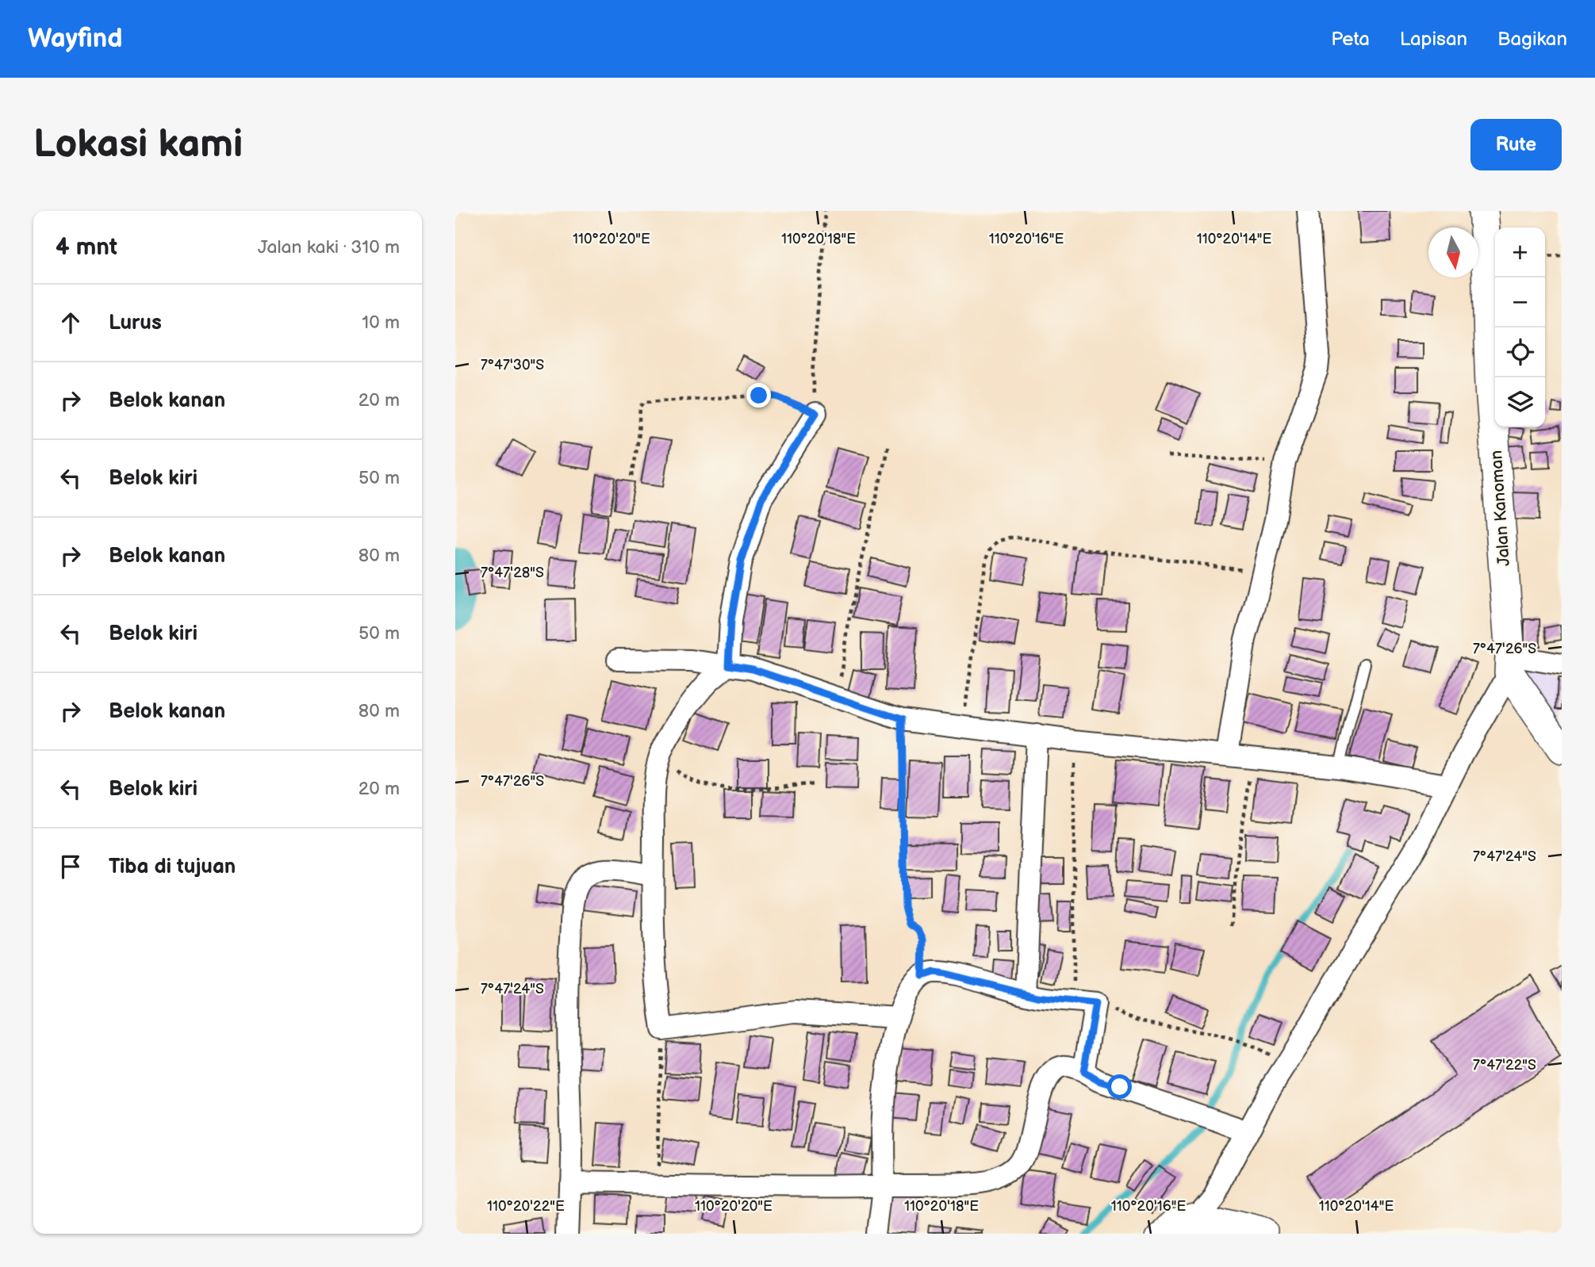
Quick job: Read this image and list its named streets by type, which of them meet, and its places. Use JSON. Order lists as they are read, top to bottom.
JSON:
{
  "streets": {
    "street": ["Jalan Kanoman"]
  },
  "north": "bottom",
  "page": {
    "header": "Wayfind",
    "nav": ["Peta", "Lapisan", "Bagikan"],
    "buttons": "Rute",
    "title": "Lokasi kami",
    "heading": ["4 mnt", "Jalan kaki · 310 m"],
    "map_buttons": ["+", "−"],
    "list": [
      ["Lurus", "10 m"],
      ["Belok kanan", "20 m"],
      ["Belok kiri", "50 m"],
      ["Belok kanan", "80 m"],
      ["Belok kiri", "50 m"],
      ["Belok kanan", "80 m"],
      ["Belok kiri", "20 m"],
      "Tiba di tujuan"
    ]
  },
  "coordinates": [
    "110°20'18\"E",
    "110°20'20\"E",
    "110°20'16\"E",
    "110°20'14\"E",
    "7°47'30\"S",
    "7°47'28\"S",
    "7°47'26\"S",
    "7°47'24\"S",
    "7°47'22\"S",
    "110°20'22\"E"
  ]
}
